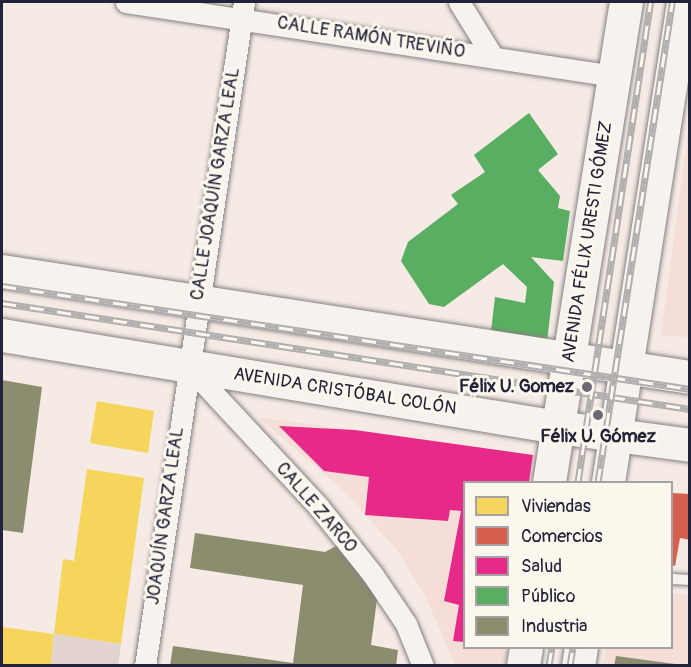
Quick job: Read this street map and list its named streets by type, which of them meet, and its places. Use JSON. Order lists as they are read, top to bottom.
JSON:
{
  "streets": {
    "main road": ["AVENIDA FÉLIX URESTI GÓMEZ", "AVENIDA CRISTÓBAL COLÓN"],
    "street": [
      "CALLE RAMÓN TREVIÑO",
      "CALLE JOAQUÍN GARZA LEAL",
      "CALLE ZARCO",
      "JOAQUÍN GARZA LEAL"
    ]
  },
  "crossings": [
    ["CALLE RAMÓN TREVIÑO", "CALLE JOAQUÍN GARZA LEAL"],
    ["CALLE RAMÓN TREVIÑO", "AVENIDA FÉLIX URESTI GÓMEZ"],
    ["CALLE JOAQUÍN GARZA LEAL", "AVENIDA CRISTÓBAL COLÓN"],
    ["CALLE JOAQUÍN GARZA LEAL", "CALLE ZARCO"],
    ["CALLE JOAQUÍN GARZA LEAL", "JOAQUÍN GARZA LEAL"],
    ["AVENIDA FÉLIX URESTI GÓMEZ", "AVENIDA CRISTÓBAL COLÓN"],
    ["AVENIDA CRISTÓBAL COLÓN", "CALLE ZARCO"],
    ["AVENIDA CRISTÓBAL COLÓN", "JOAQUÍN GARZA LEAL"],
    ["CALLE ZARCO", "JOAQUÍN GARZA LEAL"]
  ],
  "places": ["Félix U. Gomez", "Félix U. Gómez"],
  "legend": [
    "Viviendas",
    "Comercios",
    "Salud",
    "Público",
    "Industria"
  ]
}
